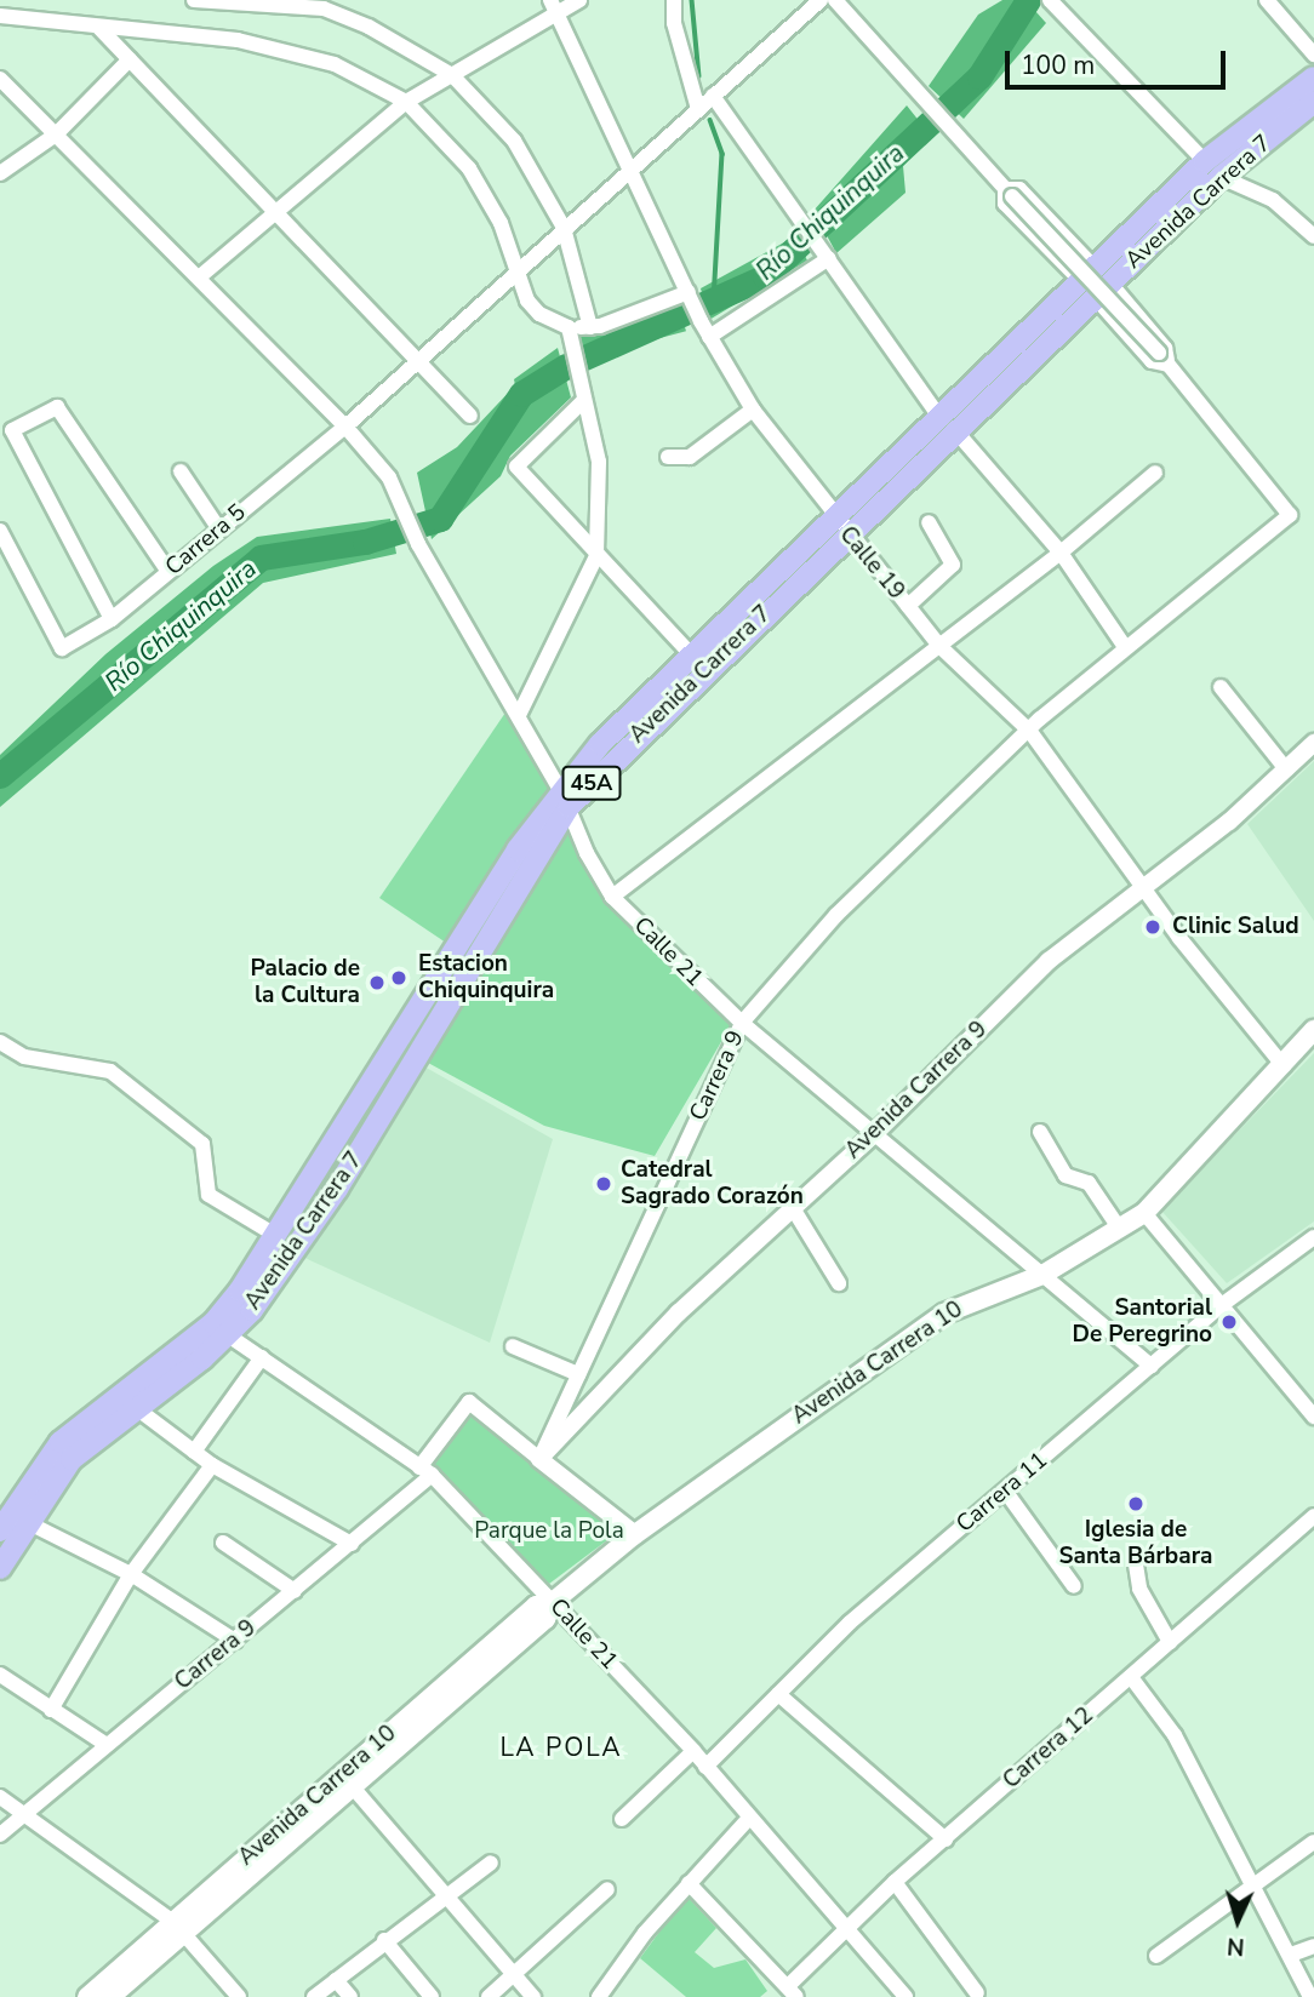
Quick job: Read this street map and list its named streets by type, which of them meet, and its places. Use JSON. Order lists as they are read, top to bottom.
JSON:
{
  "streets": {
    "main road": ["Avenida Carrera 7", "45A", "Avenida Carrera 10"],
    "street": [
      "Carrera 5",
      "Calle 19",
      "Calle 21",
      "Carrera 9",
      "Avenida Carrera 9",
      "Carrera 11",
      "Carrera 12"
    ]
  },
  "crossings": [
    ["Avenida Carrera 7", "Calle 19"],
    ["Avenida Carrera 7", "Calle 21"],
    ["Carrera 5", "Calle 19"],
    ["Carrera 5", "Calle 21"],
    ["Calle 19", "Carrera 9"],
    ["Calle 19", "Avenida Carrera 9"],
    ["Calle 19", "Avenida Carrera 10"],
    ["Calle 21", "Carrera 9"],
    ["Calle 21", "Avenida Carrera 9"],
    ["Calle 21", "Avenida Carrera 10"],
    ["Calle 21", "Carrera 11"],
    ["Calle 21", "Carrera 12"],
    ["Carrera 9", "Avenida Carrera 9"]
  ],
  "districts": ["LA POLA"],
  "water": ["Río Chiquinquira"],
  "parks": ["Parque la Pola"],
  "places": [
    "Clinic Salud",
    "Estacion Chiquinquira",
    "Palacio de la Cultura",
    "Catedral Sagrado Corazón",
    "Santorial De Peregrino",
    "Iglesia de Santa Bárbara"
  ],
  "scale_bar": "100 m",
  "north": "bottom"
}
